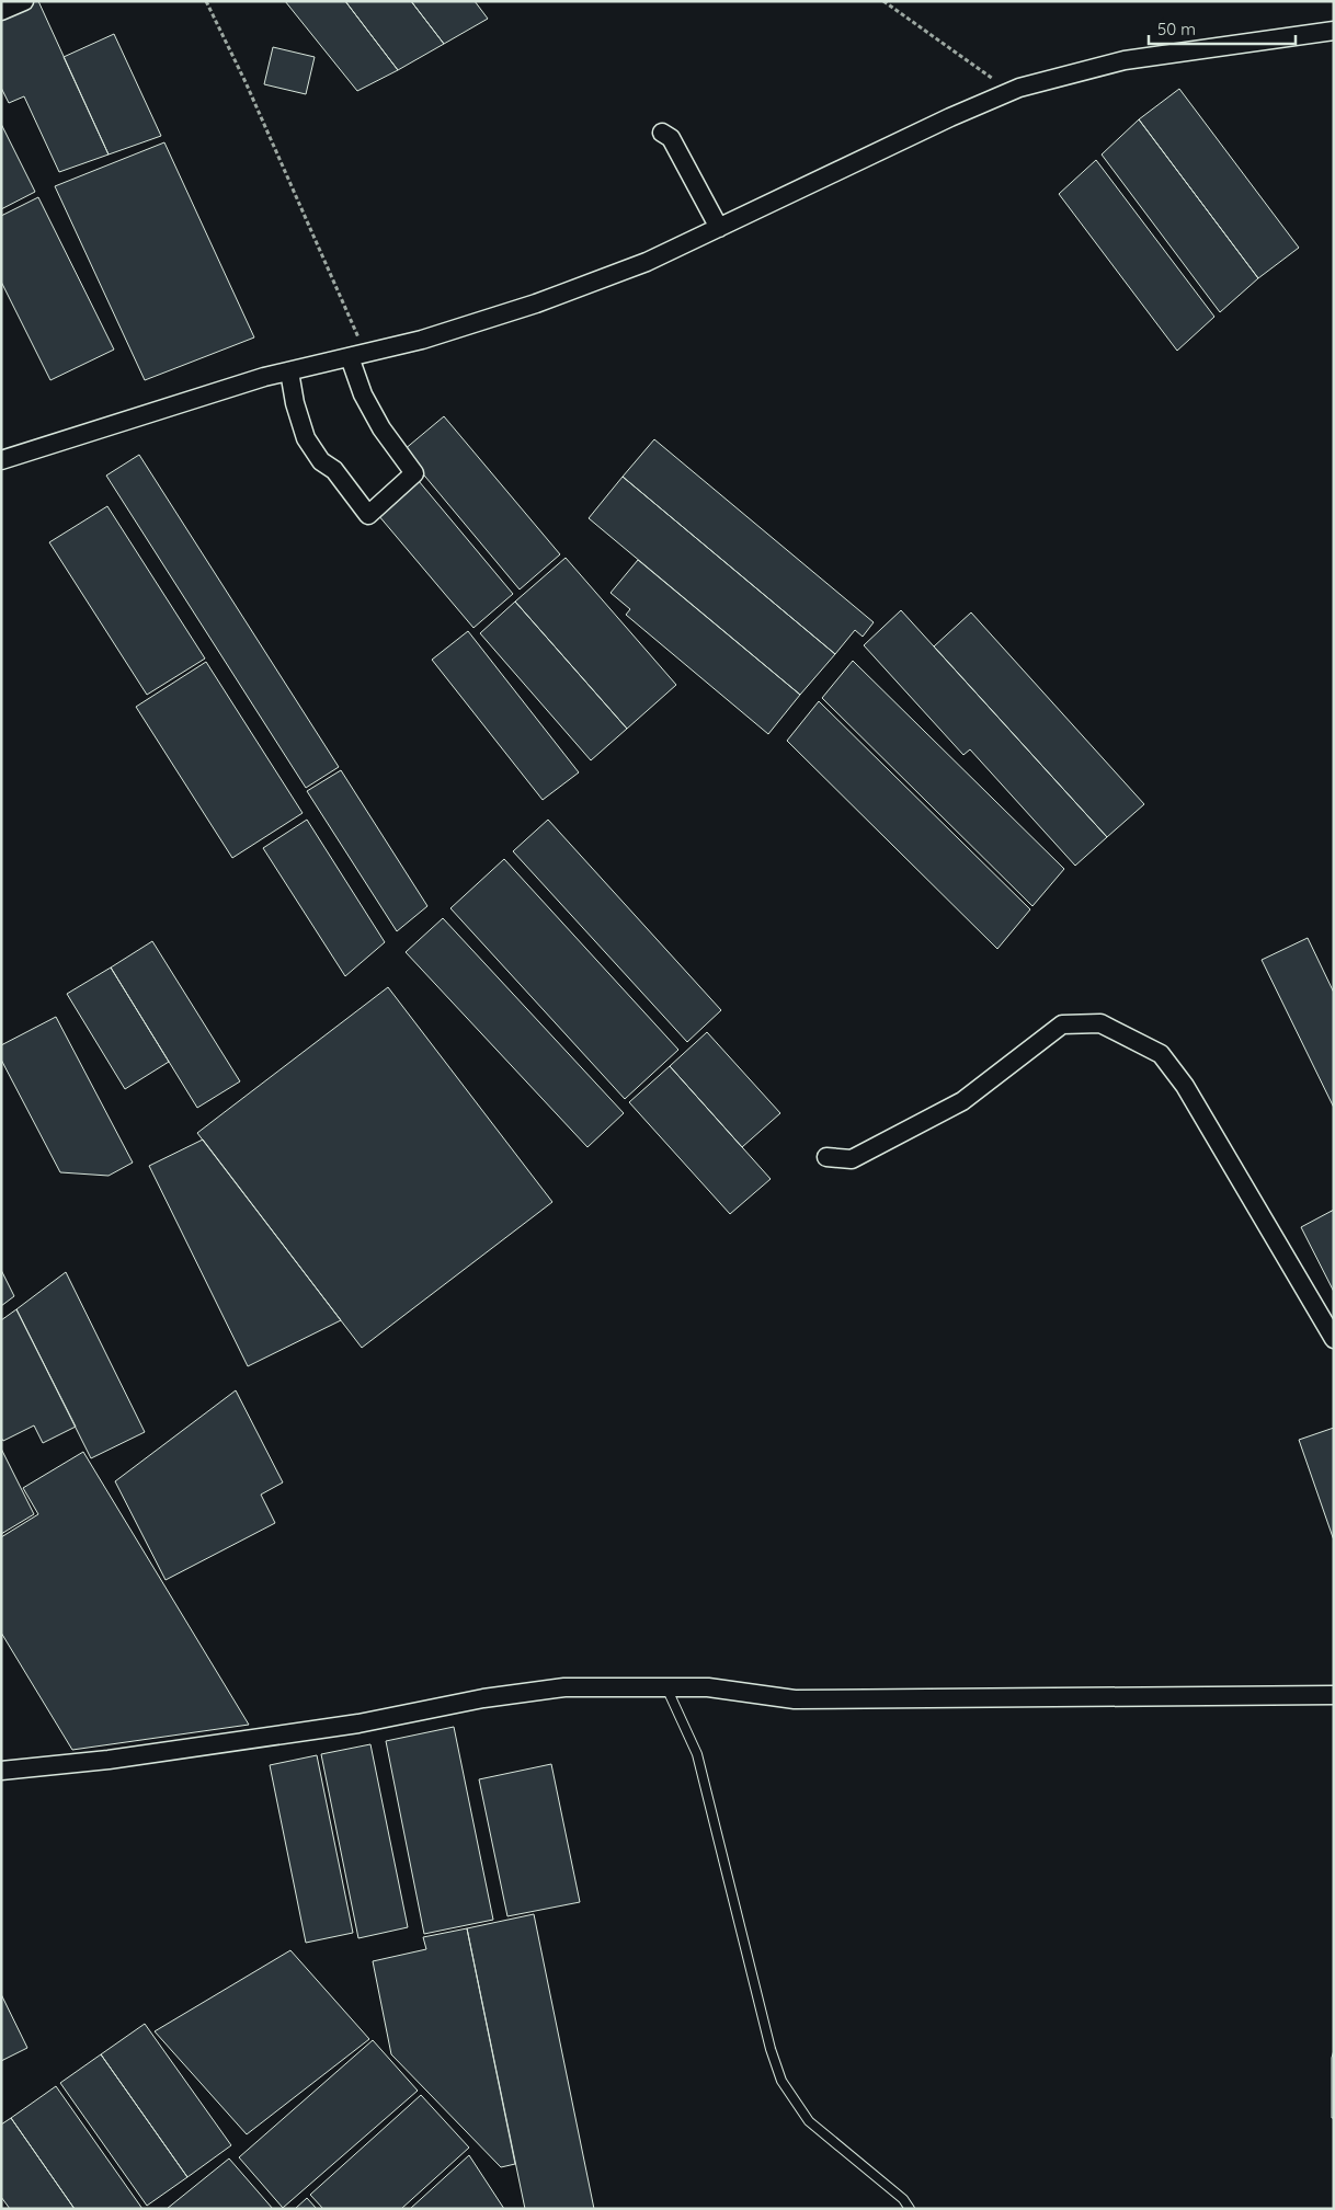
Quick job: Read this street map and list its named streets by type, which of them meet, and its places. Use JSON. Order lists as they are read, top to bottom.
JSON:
{
  "scale_bar": "50 m"
}
